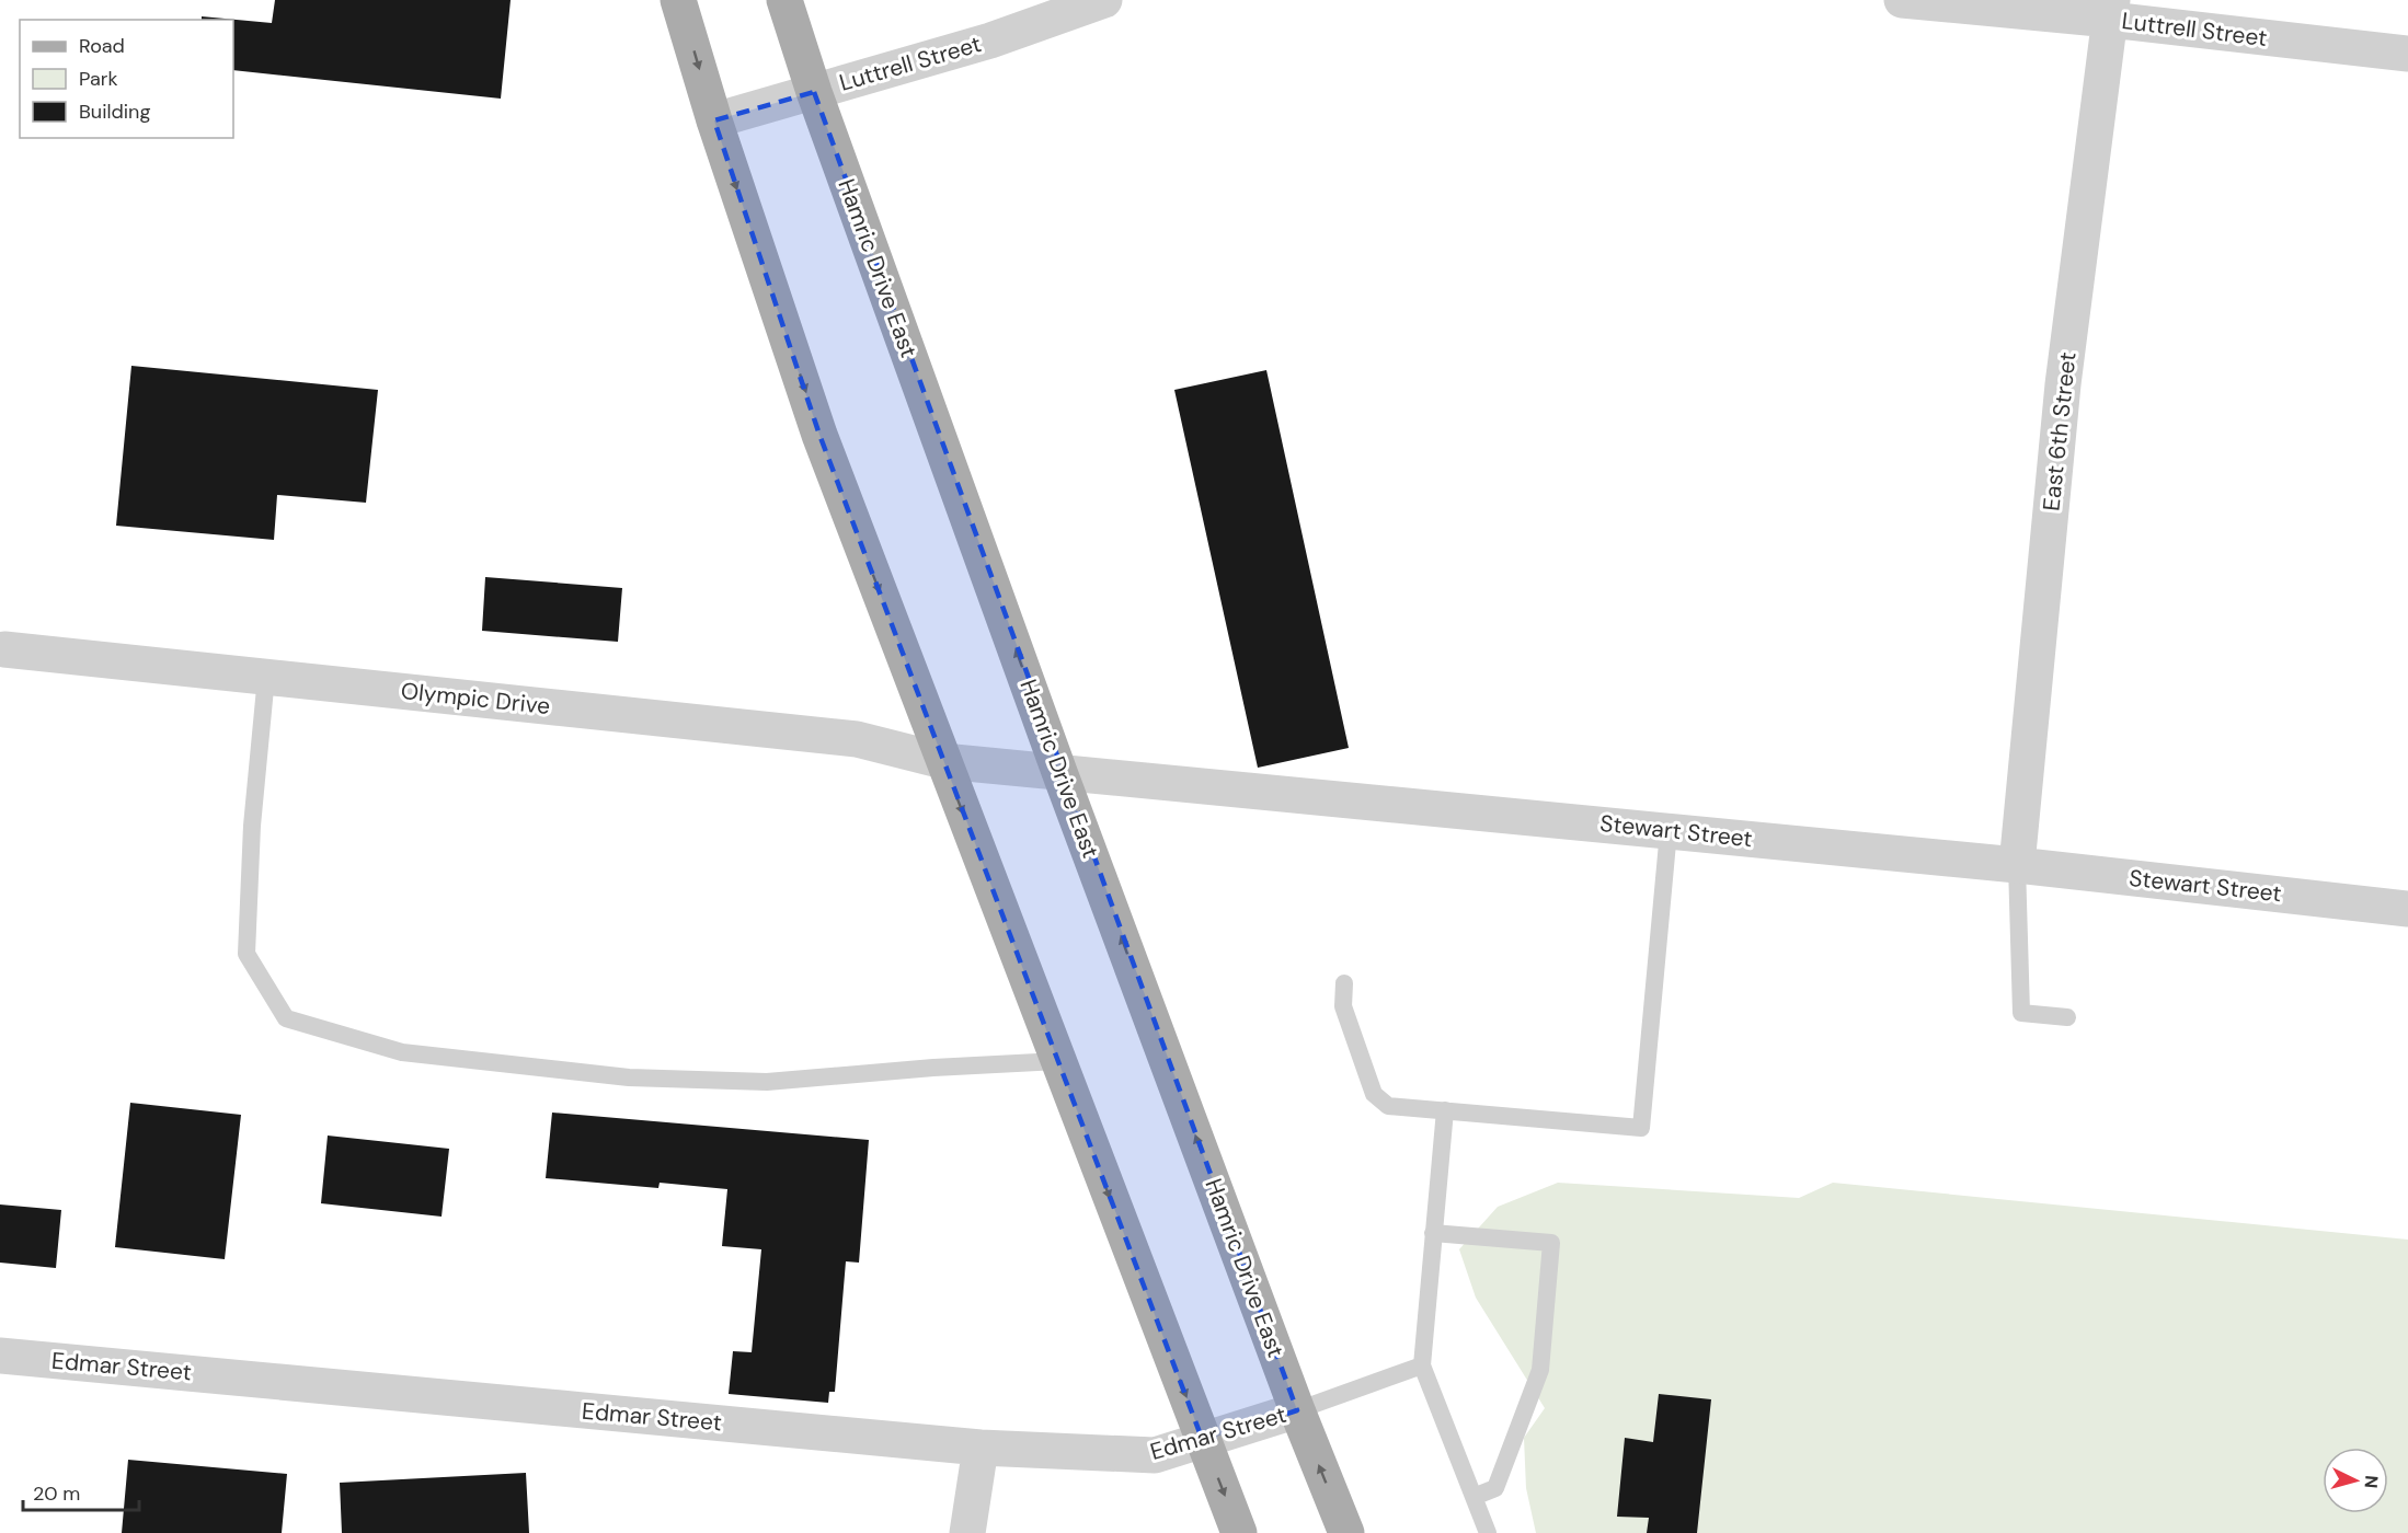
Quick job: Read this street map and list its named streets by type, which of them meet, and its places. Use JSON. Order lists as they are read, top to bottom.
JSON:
{
  "streets": {
    "main road": ["Hamric Drive East"],
    "street": [
      "Luttrell Street",
      "East 6th Street",
      "Olympic Drive",
      "Stewart Street",
      "Edmar Street"
    ]
  },
  "crossings": [
    ["Luttrell Street", "Hamric Drive East"],
    ["Luttrell Street", "East 6th Street"],
    ["Hamric Drive East", "Stewart Street"],
    ["Hamric Drive East", "Edmar Street"],
    ["East 6th Street", "Stewart Street"],
    ["Olympic Drive", "Stewart Street"]
  ],
  "legend": ["Road", "Park", "Building"],
  "scale_bar": "20 m",
  "north": "right"
}
